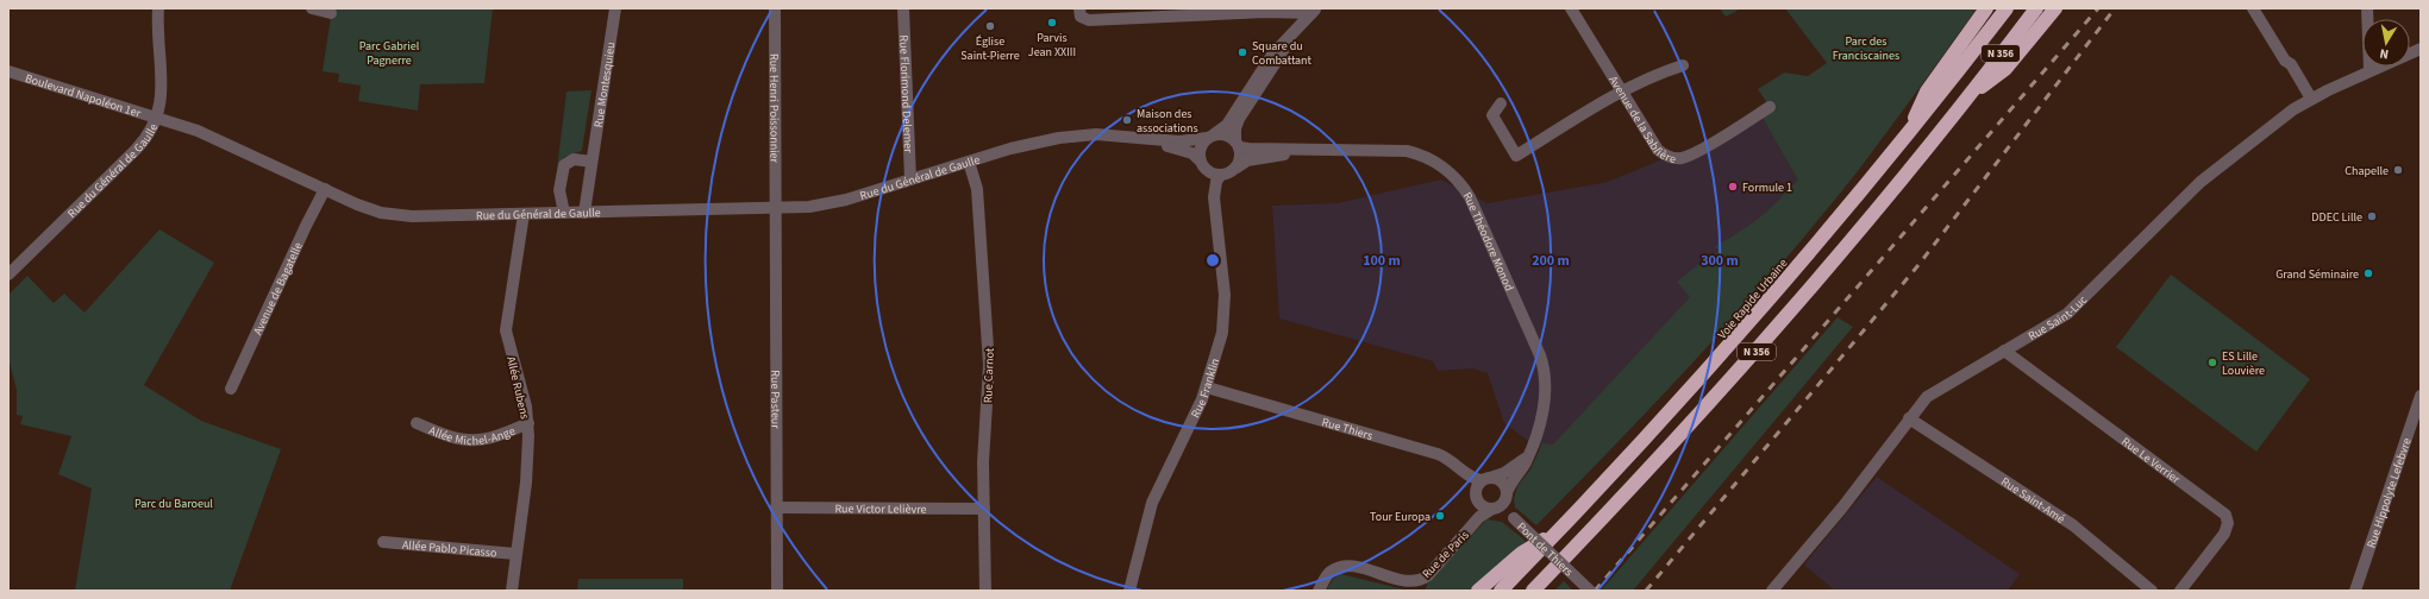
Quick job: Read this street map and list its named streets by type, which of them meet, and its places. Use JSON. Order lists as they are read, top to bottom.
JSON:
{
  "streets": {
    "highway": ["N 356", "Voie Rapide Urbaine"],
    "street": [
      "Rue Montesquieu",
      "Boulevard Napoléon 1er",
      "Rue Florimond Delemer",
      "Rue Henri Poissonnier",
      "Avenue de la Sablière",
      "Rue du Général de Gaulle",
      "Rue Théodore Monod",
      "Avenue de Bagatelle",
      "Rue Saint-Luc",
      "Rue Carnot",
      "Allée Rubens",
      "Rue Franklin",
      "Rue Pasteur",
      "Allée Michel-Ange",
      "Rue Thiers",
      "Rue Le Verrier",
      "Rue Hippolyte Lefebvre",
      "Rue Saint-Amé",
      "Rue Victor Lelièvre",
      "Allée Pablo Picasso",
      "Pont de Thiers",
      "Rue de Paris"
    ]
  },
  "crossings": [
    ["Rue Montesquieu", "Rue du Général de Gaulle"],
    ["Boulevard Napoléon 1er", "Rue du Général de Gaulle"],
    ["Rue Florimond Delemer", "Rue du Général de Gaulle"],
    ["Rue Henri Poissonnier", "Rue du Général de Gaulle"],
    ["Rue Henri Poissonnier", "Rue Pasteur"],
    ["Rue du Général de Gaulle", "Rue Théodore Monod"],
    ["Rue du Général de Gaulle", "Avenue de Bagatelle"],
    ["Rue du Général de Gaulle", "Rue Carnot"],
    ["Rue du Général de Gaulle", "Allée Rubens"],
    ["Rue du Général de Gaulle", "Rue Franklin"],
    ["Rue du Général de Gaulle", "Rue Pasteur"],
    ["Rue Théodore Monod", "Rue Franklin"],
    ["Rue Théodore Monod", "Rue Thiers"],
    ["Rue Théodore Monod", "Pont de Thiers"],
    ["Rue Théodore Monod", "Rue de Paris"],
    ["Rue Saint-Luc", "Rue Le Verrier"],
    ["Rue Saint-Luc", "Rue Saint-Amé"],
    ["Rue Carnot", "Rue Victor Lelièvre"],
    ["Allée Rubens", "Allée Michel-Ange"],
    ["Allée Rubens", "Allée Pablo Picasso"],
    ["Rue Franklin", "Rue Thiers"],
    ["Rue Pasteur", "Rue Victor Lelièvre"],
    ["Rue Thiers", "Pont de Thiers"],
    ["Rue Thiers", "Rue de Paris"],
    ["Pont de Thiers", "Rue de Paris"]
  ],
  "parks": ["Parc des Franciscaines", "Parc Gabriel Pagnerre", "Parc du Baroeul"],
  "places": [
    "Parvis Jean XXIII",
    "Église Saint-Pierre",
    "Square du Combattant",
    "Maison des associations",
    "Chapelle",
    "Formule 1",
    "DDEC Lille",
    "Grand Séminaire",
    "ES Lille Louvière",
    "Tour Europa"
  ],
  "north": "bottom",
  "rings": ["100 m", "200 m", "300 m"]
}
